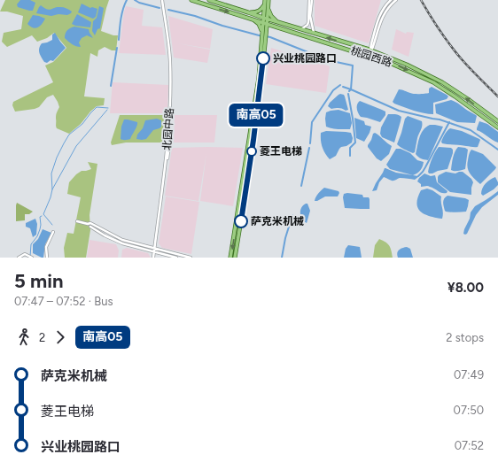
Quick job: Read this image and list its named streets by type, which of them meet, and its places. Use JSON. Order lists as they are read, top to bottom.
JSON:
{
  "streets": {
    "main road": ["桃园西路"],
    "street": ["北园中路"]
  },
  "places": ["兴业桃园路口", "菱王电梯", "萨克米机械"],
  "lines": ["bus line 南高05"],
  "page": {
    "on_map": "南高05",
    "heading": ["5 min", "07:47 – 07:52 · Bus", "¥8.00"],
    "legs": ["2", "南高05", "2 stops"],
    "list": [
      {
        "name": "萨克米机械",
        "value": "07:49"
      },
      {
        "name": "菱王电梯",
        "value": "07:50"
      },
      {
        "name": "兴业桃园路口",
        "value": "07:52"
      }
    ]
  }
}
